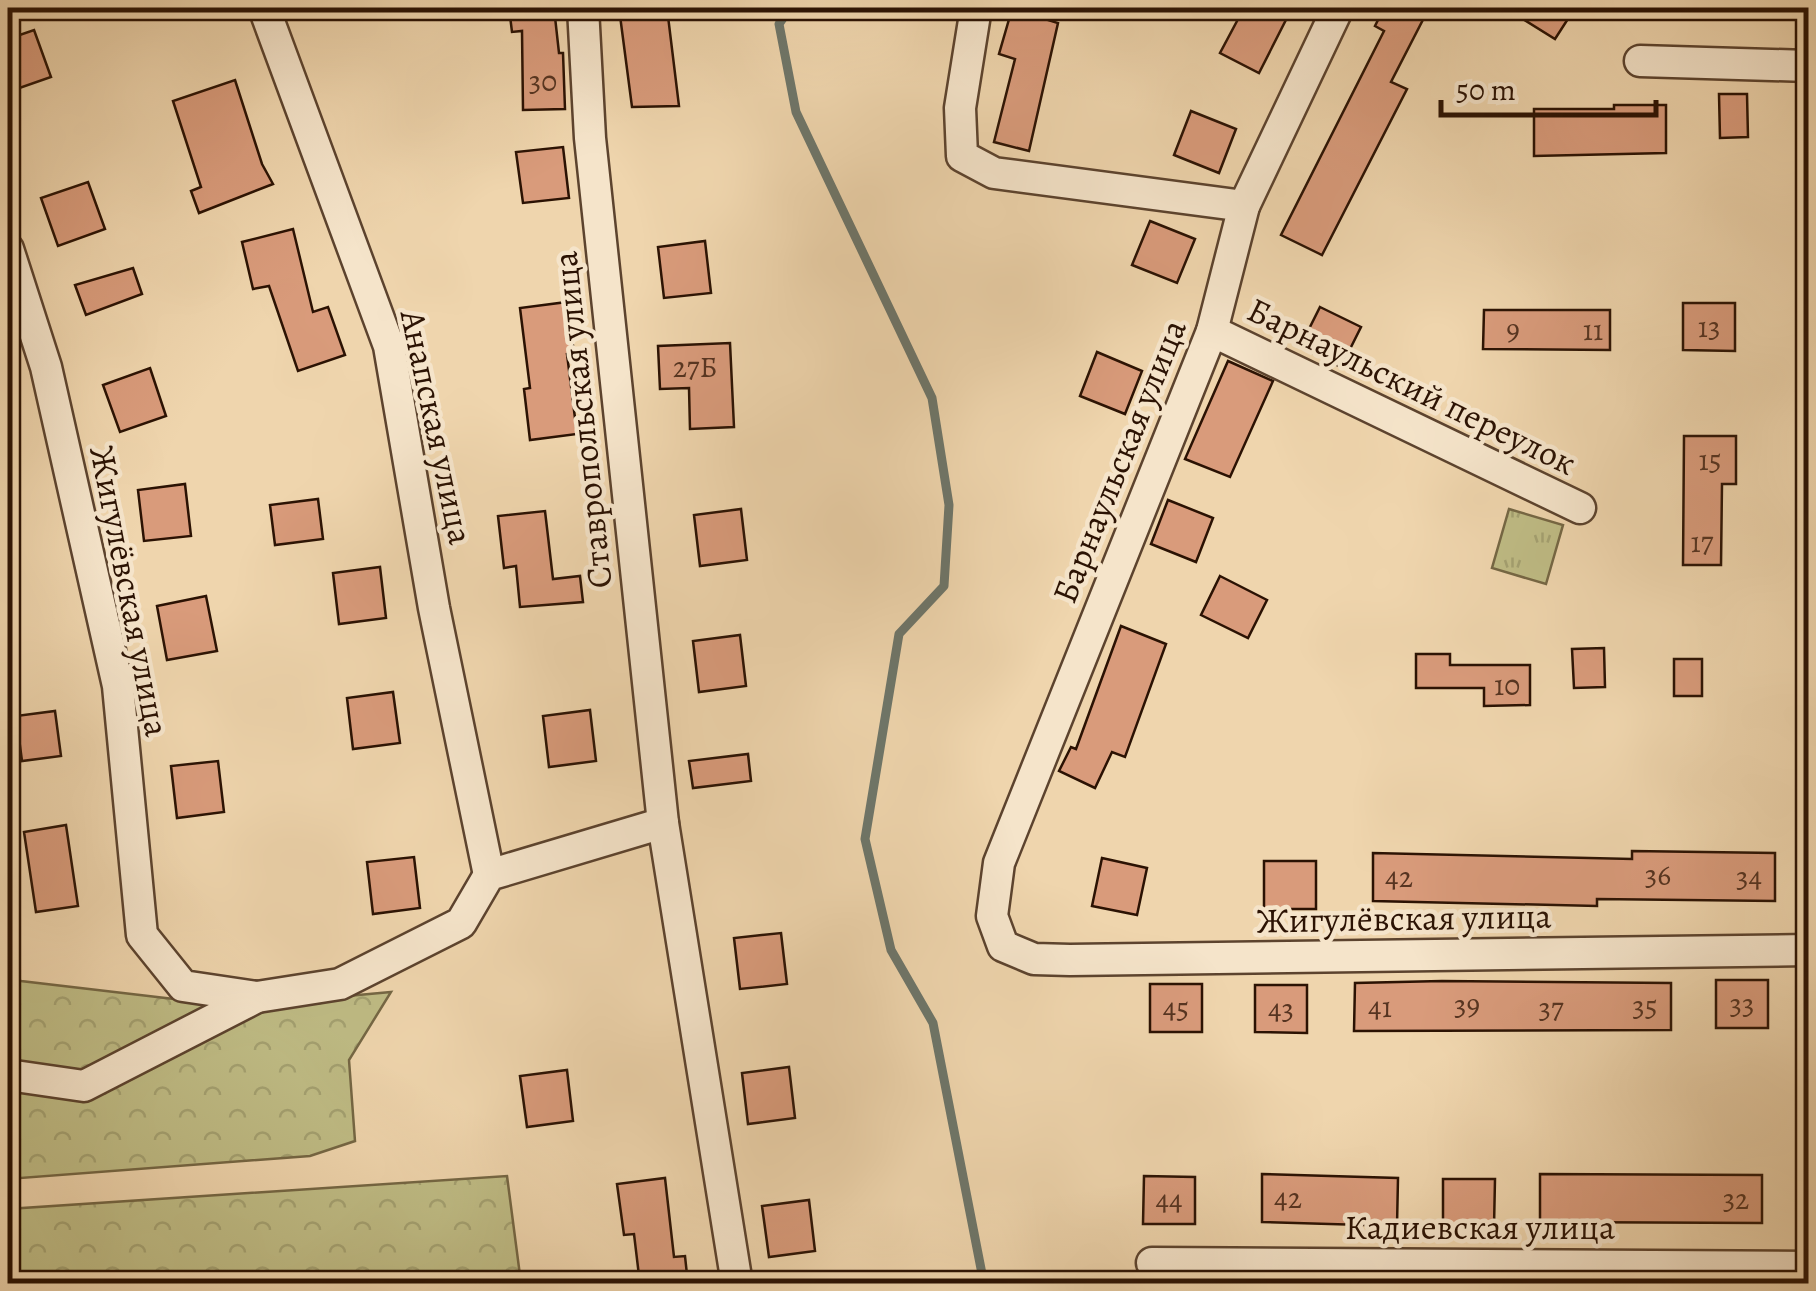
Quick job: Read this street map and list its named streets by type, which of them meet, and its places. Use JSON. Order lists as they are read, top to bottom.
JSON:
{
  "streets": {
    "street": [
      "Барнаульский переулок",
      "Ставропольская улица",
      "Анапская улица",
      "Барнаульская улица",
      "Жигулёвская улица",
      "Кадиевская улица"
    ]
  },
  "crossings": [
    ["Барнаульский переулок", "Барнаульская улица"],
    ["Барнаульская улица", "Жигулёвская улица"]
  ],
  "house_numbers": [
    "30",
    "13",
    "9",
    "11",
    "27Б",
    "15",
    "17",
    "10",
    "36",
    "42",
    "34",
    "33",
    "39",
    "35",
    "41",
    "45",
    "37",
    "43",
    "42",
    "32",
    "44"
  ],
  "scale_bar": "50 m"
}
